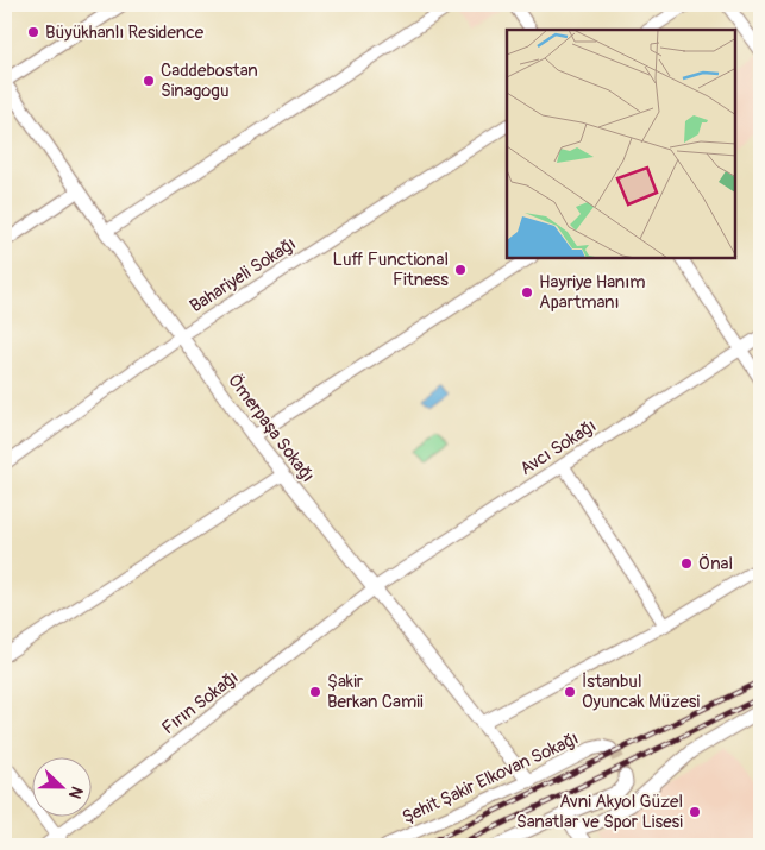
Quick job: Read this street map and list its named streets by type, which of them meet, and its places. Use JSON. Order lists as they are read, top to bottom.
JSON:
{
  "streets": {
    "street": [
      "Bahariyeli Sokağı",
      "Ömerpaşa Sokağı",
      "Avcı Sokağı",
      "Fırın Sokağı",
      "Şehit Şakir Elkovan Sokağı"
    ]
  },
  "crossings": [
    ["Bahariyeli Sokağı", "Ömerpaşa Sokağı"],
    ["Ömerpaşa Sokağı", "Avcı Sokağı"],
    ["Ömerpaşa Sokağı", "Fırın Sokağı"],
    ["Ömerpaşa Sokağı", "Şehit Şakir Elkovan Sokağı"],
    ["Avcı Sokağı", "Fırın Sokağı"]
  ],
  "places": [
    "Büyükhanlı Residence",
    "Caddebostan Sinagogu",
    "Luff Functional Fitness",
    "Hayriye Hanım Apartmanı",
    "Önal",
    "Şakir Berkan Camii",
    "İstanbul Oyuncak Müzesi",
    "Avni Akyol Güzel Sanatlar ve Spor Lisesi"
  ],
  "north": "right"
}
